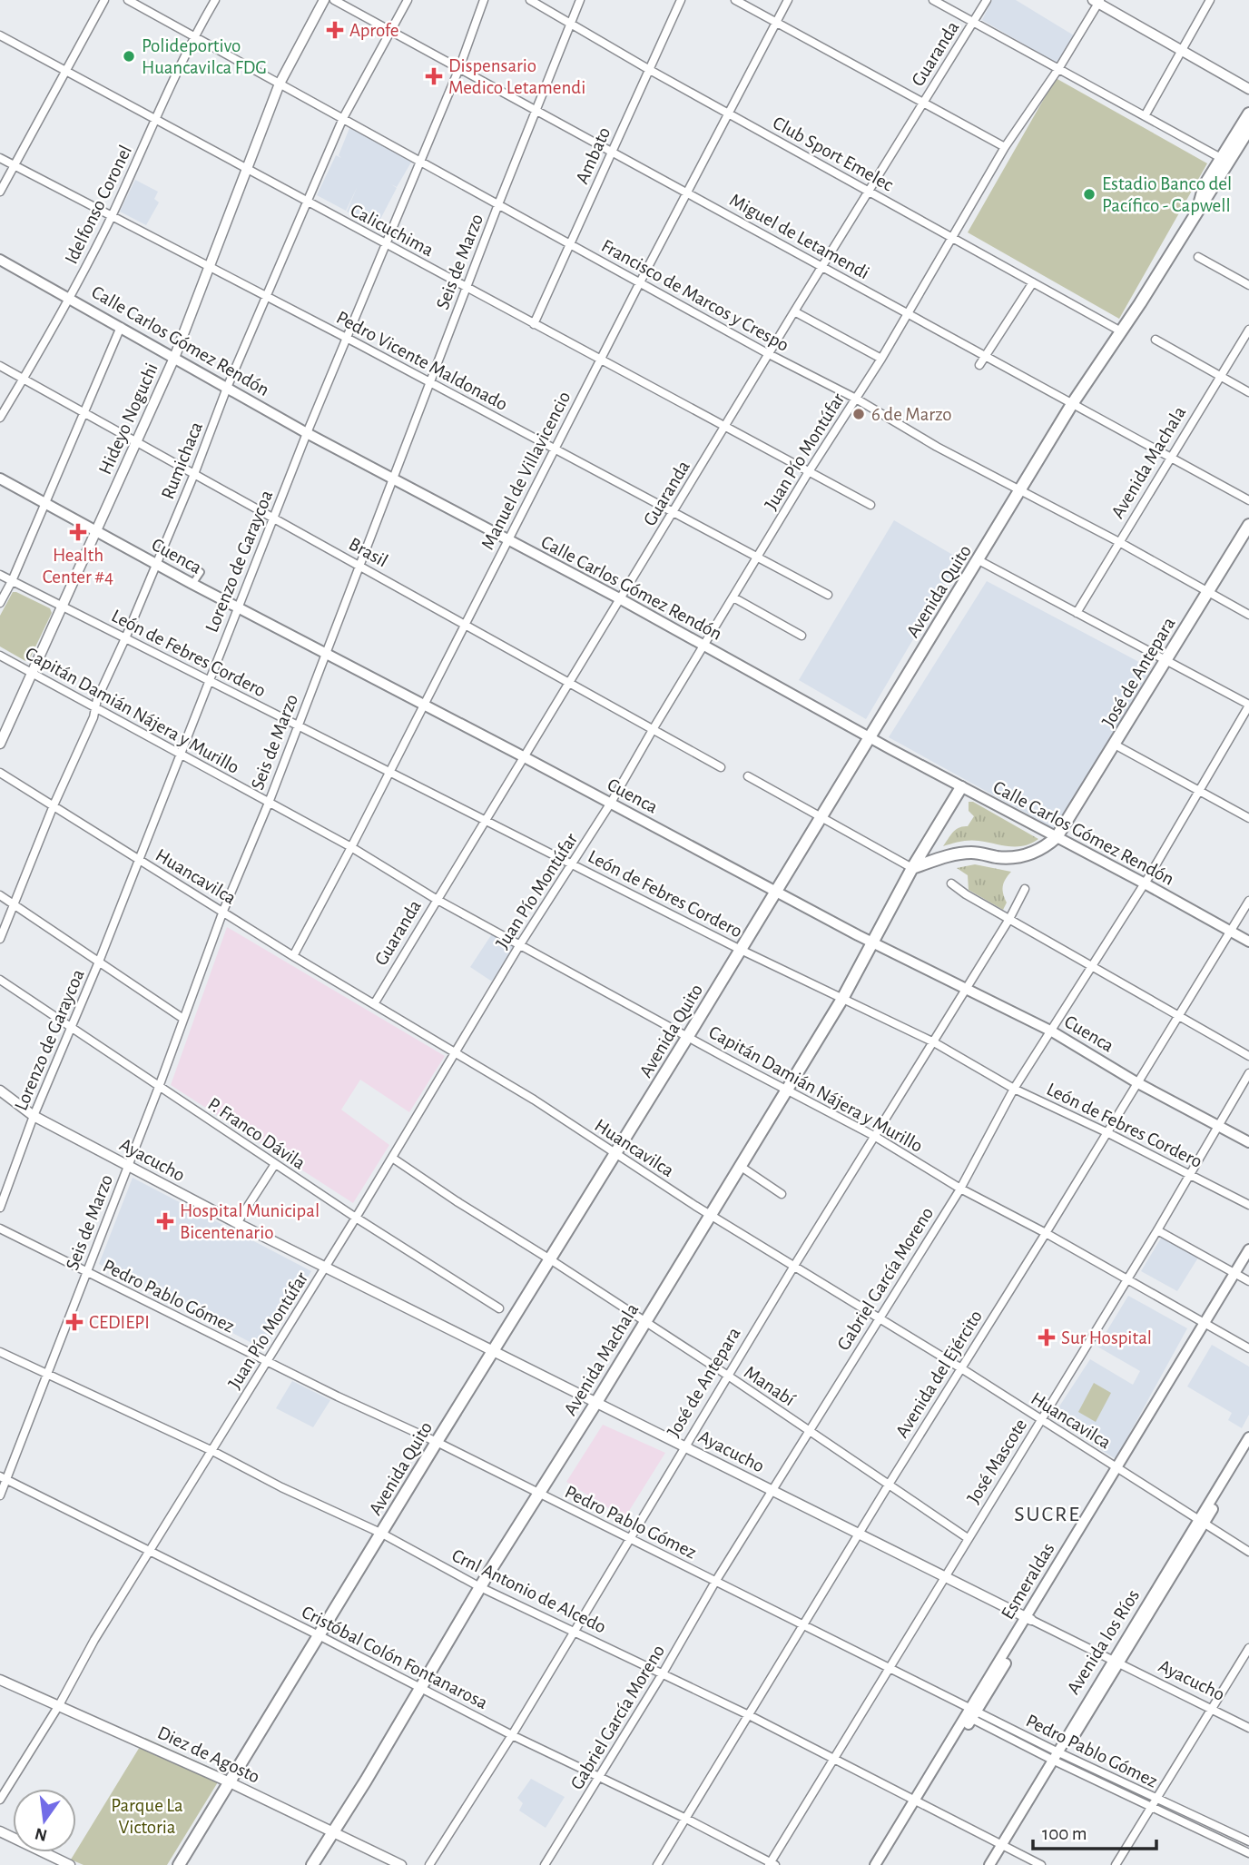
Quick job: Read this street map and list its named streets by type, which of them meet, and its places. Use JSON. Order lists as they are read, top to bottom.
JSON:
{
  "streets": {
    "main road": [
      "Calle Carlos Gómez Rendón",
      "Avenida Machala",
      "Cuenca",
      "Avenida Quito",
      "José de Antepara",
      "Esmeraldas",
      "Avenida los Ríos"
    ],
    "street": [
      "Guaranda",
      "Club Sport Emelec",
      "Ambato",
      "Idelfonso Coronel",
      "Calicuchima",
      "Miguel de Letamendi",
      "Seis de Marzo",
      "Francisco de Marcos y Crespo",
      "Pedro Vicente Maldonado",
      "Hideyo Noguchi",
      "Juan Pío Montúfar",
      "Rumichaca",
      "Manuel de Villavicencio",
      "Brasil",
      "Lorenzo de Garaycoa",
      "León de Febres Cordero",
      "Capitán Damián Nájera y Murillo",
      "Huancavilca",
      "P. Franco Dávila",
      "Ayacucho",
      "Gabriel García Moreno",
      "Pedro Pablo Gómez",
      "Avenida del Ejército",
      "Manabí",
      "José Mascote",
      "Crnl Antonio de Alcedo",
      "Cristóbal Colón Fontanarosa",
      "Diez de Agosto"
    ]
  },
  "crossings": [
    ["Guaranda", "Club Sport Emelec"],
    ["Guaranda", "Calicuchima"],
    ["Guaranda", "Miguel de Letamendi"],
    ["Guaranda", "Francisco de Marcos y Crespo"],
    ["Guaranda", "Calle Carlos Gómez Rendón"],
    ["Guaranda", "Pedro Vicente Maldonado"],
    ["Guaranda", "Brasil"],
    ["Guaranda", "Cuenca"],
    ["Guaranda", "León de Febres Cordero"],
    ["Guaranda", "Capitán Damián Nájera y Murillo"],
    ["Guaranda", "Huancavilca"],
    ["Club Sport Emelec", "Ambato"],
    ["Club Sport Emelec", "Seis de Marzo"],
    ["Club Sport Emelec", "Juan Pío Montúfar"],
    ["Club Sport Emelec", "Manuel de Villavicencio"],
    ["Club Sport Emelec", "Avenida Quito"],
    ["Ambato", "Calicuchima"],
    ["Ambato", "Miguel de Letamendi"],
    ["Ambato", "Francisco de Marcos y Crespo"],
    ["Idelfonso Coronel", "Calicuchima"],
    ["Idelfonso Coronel", "Francisco de Marcos y Crespo"],
    ["Idelfonso Coronel", "Calle Carlos Gómez Rendón"],
    ["Idelfonso Coronel", "Pedro Vicente Maldonado"],
    ["Idelfonso Coronel", "Brasil"],
    ["Calicuchima", "Seis de Marzo"],
    ["Calicuchima", "Hideyo Noguchi"],
    ["Calicuchima", "Juan Pío Montúfar"],
    ["Calicuchima", "Rumichaca"],
    ["Calicuchima", "Manuel de Villavicencio"],
    ["Calicuchima", "Lorenzo de Garaycoa"],
    ["Miguel de Letamendi", "Seis de Marzo"],
    ["Miguel de Letamendi", "Juan Pío Montúfar"],
    ["Miguel de Letamendi", "Rumichaca"],
    ["Miguel de Letamendi", "Avenida Machala"],
    ["Miguel de Letamendi", "Manuel de Villavicencio"],
    ["Miguel de Letamendi", "Lorenzo de Garaycoa"],
    ["Miguel de Letamendi", "Avenida Quito"],
    ["Seis de Marzo", "Francisco de Marcos y Crespo"],
    ["Seis de Marzo", "Calle Carlos Gómez Rendón"],
    ["Seis de Marzo", "Pedro Vicente Maldonado"],
    ["Seis de Marzo", "Brasil"],
    ["Seis de Marzo", "Cuenca"],
    ["Seis de Marzo", "León de Febres Cordero"],
    ["Seis de Marzo", "Capitán Damián Nájera y Murillo"],
    ["Seis de Marzo", "Huancavilca"],
    ["Seis de Marzo", "P. Franco Dávila"],
    ["Seis de Marzo", "Ayacucho"],
    ["Seis de Marzo", "Pedro Pablo Gómez"],
    ["Seis de Marzo", "Crnl Antonio de Alcedo"],
    ["Seis de Marzo", "Cristóbal Colón Fontanarosa"],
    ["Francisco de Marcos y Crespo", "Hideyo Noguchi"],
    ["Francisco de Marcos y Crespo", "Juan Pío Montúfar"],
    ["Francisco de Marcos y Crespo", "Rumichaca"],
    ["Francisco de Marcos y Crespo", "Avenida Machala"],
    ["Francisco de Marcos y Crespo", "Manuel de Villavicencio"],
    ["Francisco de Marcos y Crespo", "Lorenzo de Garaycoa"],
    ["Francisco de Marcos y Crespo", "Avenida Quito"],
    ["Francisco de Marcos y Crespo", "José de Antepara"],
    ["Calle Carlos Gómez Rendón", "Hideyo Noguchi"],
    ["Calle Carlos Gómez Rendón", "Juan Pío Montúfar"],
    ["Calle Carlos Gómez Rendón", "Rumichaca"],
    ["Calle Carlos Gómez Rendón", "Avenida Machala"],
    ["Calle Carlos Gómez Rendón", "Manuel de Villavicencio"],
    ["Calle Carlos Gómez Rendón", "Lorenzo de Garaycoa"],
    ["Calle Carlos Gómez Rendón", "Avenida Quito"],
    ["Calle Carlos Gómez Rendón", "José de Antepara"],
    ["Calle Carlos Gómez Rendón", "Gabriel García Moreno"],
    ["Calle Carlos Gómez Rendón", "Avenida del Ejército"],
    ["Pedro Vicente Maldonado", "Hideyo Noguchi"],
    ["Pedro Vicente Maldonado", "Juan Pío Montúfar"],
    ["Pedro Vicente Maldonado", "Rumichaca"],
    ["Pedro Vicente Maldonado", "Manuel de Villavicencio"],
    ["Pedro Vicente Maldonado", "Lorenzo de Garaycoa"],
    ["Hideyo Noguchi", "Brasil"],
    ["Hideyo Noguchi", "Cuenca"],
    ["Hideyo Noguchi", "León de Febres Cordero"],
    ["Hideyo Noguchi", "Capitán Damián Nájera y Murillo"],
    ["Juan Pío Montúfar", "Brasil"],
    ["Juan Pío Montúfar", "Cuenca"],
    ["Juan Pío Montúfar", "León de Febres Cordero"],
    ["Juan Pío Montúfar", "Capitán Damián Nájera y Murillo"],
    ["Juan Pío Montúfar", "Huancavilca"],
    ["Juan Pío Montúfar", "P. Franco Dávila"],
    ["Juan Pío Montúfar", "Ayacucho"],
    ["Juan Pío Montúfar", "Pedro Pablo Gómez"],
    ["Juan Pío Montúfar", "Manabí"],
    ["Juan Pío Montúfar", "Crnl Antonio de Alcedo"],
    ["Juan Pío Montúfar", "Cristóbal Colón Fontanarosa"],
    ["Juan Pío Montúfar", "Diez de Agosto"],
    ["Rumichaca", "Brasil"],
    ["Rumichaca", "Cuenca"],
    ["Rumichaca", "León de Febres Cordero"],
    ["Rumichaca", "Capitán Damián Nájera y Murillo"],
    ["Rumichaca", "Huancavilca"],
    ["Avenida Machala", "Cuenca"],
    ["Avenida Machala", "León de Febres Cordero"],
    ["Avenida Machala", "Capitán Damián Nájera y Murillo"],
    ["Avenida Machala", "Huancavilca"],
    ["Avenida Machala", "Ayacucho"],
    ["Avenida Machala", "Pedro Pablo Gómez"],
    ["Avenida Machala", "Manabí"],
    ["Avenida Machala", "Crnl Antonio de Alcedo"],
    ["Avenida Machala", "Cristóbal Colón Fontanarosa"],
    ["Avenida Machala", "Diez de Agosto"],
    ["Manuel de Villavicencio", "Brasil"],
    ["Manuel de Villavicencio", "Cuenca"],
    ["Manuel de Villavicencio", "León de Febres Cordero"],
    ["Manuel de Villavicencio", "Capitán Damián Nájera y Murillo"],
    ["Manuel de Villavicencio", "Huancavilca"],
    ["Brasil", "Lorenzo de Garaycoa"],
    ["Cuenca", "Lorenzo de Garaycoa"],
    ["Cuenca", "Avenida Quito"],
    ["Cuenca", "José de Antepara"],
    ["Cuenca", "Gabriel García Moreno"],
    ["Cuenca", "Avenida del Ejército"],
    ["Cuenca", "José Mascote"],
    ["Lorenzo de Garaycoa", "León de Febres Cordero"],
    ["Lorenzo de Garaycoa", "Capitán Damián Nájera y Murillo"],
    ["Lorenzo de Garaycoa", "Huancavilca"],
    ["Lorenzo de Garaycoa", "P. Franco Dávila"],
    ["Lorenzo de Garaycoa", "Ayacucho"],
    ["Avenida Quito", "León de Febres Cordero"],
    ["Avenida Quito", "Capitán Damián Nájera y Murillo"],
    ["Avenida Quito", "Huancavilca"],
    ["Avenida Quito", "Ayacucho"],
    ["Avenida Quito", "Pedro Pablo Gómez"],
    ["Avenida Quito", "Manabí"],
    ["Avenida Quito", "Crnl Antonio de Alcedo"],
    ["Avenida Quito", "Cristóbal Colón Fontanarosa"],
    ["Avenida Quito", "Diez de Agosto"],
    ["León de Febres Cordero", "José de Antepara"],
    ["León de Febres Cordero", "Gabriel García Moreno"],
    ["León de Febres Cordero", "Avenida del Ejército"],
    ["León de Febres Cordero", "José Mascote"],
    ["José de Antepara", "Capitán Damián Nájera y Murillo"],
    ["José de Antepara", "Huancavilca"],
    ["José de Antepara", "Ayacucho"],
    ["José de Antepara", "Pedro Pablo Gómez"],
    ["José de Antepara", "Manabí"],
    ["José de Antepara", "Crnl Antonio de Alcedo"],
    ["José de Antepara", "Cristóbal Colón Fontanarosa"],
    ["Capitán Damián Nájera y Murillo", "Gabriel García Moreno"],
    ["Capitán Damián Nájera y Murillo", "Avenida del Ejército"],
    ["Capitán Damián Nájera y Murillo", "José Mascote"],
    ["Capitán Damián Nájera y Murillo", "Esmeraldas"],
    ["Huancavilca", "Gabriel García Moreno"],
    ["Huancavilca", "Avenida del Ejército"],
    ["Huancavilca", "José Mascote"],
    ["Huancavilca", "Esmeraldas"],
    ["Huancavilca", "Avenida los Ríos"],
    ["Ayacucho", "Gabriel García Moreno"],
    ["Ayacucho", "Avenida del Ejército"],
    ["Ayacucho", "José Mascote"],
    ["Ayacucho", "Esmeraldas"],
    ["Ayacucho", "Avenida los Ríos"],
    ["Gabriel García Moreno", "Pedro Pablo Gómez"],
    ["Gabriel García Moreno", "Manabí"],
    ["Gabriel García Moreno", "Crnl Antonio de Alcedo"],
    ["Gabriel García Moreno", "Cristóbal Colón Fontanarosa"],
    ["Pedro Pablo Gómez", "Avenida del Ejército"],
    ["Pedro Pablo Gómez", "José Mascote"],
    ["Pedro Pablo Gómez", "Esmeraldas"],
    ["Pedro Pablo Gómez", "Avenida los Ríos"],
    ["Avenida del Ejército", "Manabí"],
    ["Avenida del Ejército", "Crnl Antonio de Alcedo"],
    ["Avenida del Ejército", "Cristóbal Colón Fontanarosa"],
    ["Manabí", "José Mascote"],
    ["José Mascote", "Crnl Antonio de Alcedo"],
    ["José Mascote", "Cristóbal Colón Fontanarosa"],
    ["Esmeraldas", "Crnl Antonio de Alcedo"],
    ["Crnl Antonio de Alcedo", "Avenida los Ríos"]
  ],
  "districts": ["SUCRE"],
  "parks": ["Parque La Victoria"],
  "places": {
    "health": [
      "Aprofe",
      "Dispensario Medico Letamendi",
      "Health Center #4",
      "Hospital Municipal Bicentenario",
      "CEDIEPI",
      "Sur Hospital"
    ],
    "other": ["Polideportivo Huancavilca FDG", "Estadio Banco del Pacífico - Capwell", "6 de Marzo"]
  },
  "scale_bar": "100 m",
  "north": "bottom"
}
